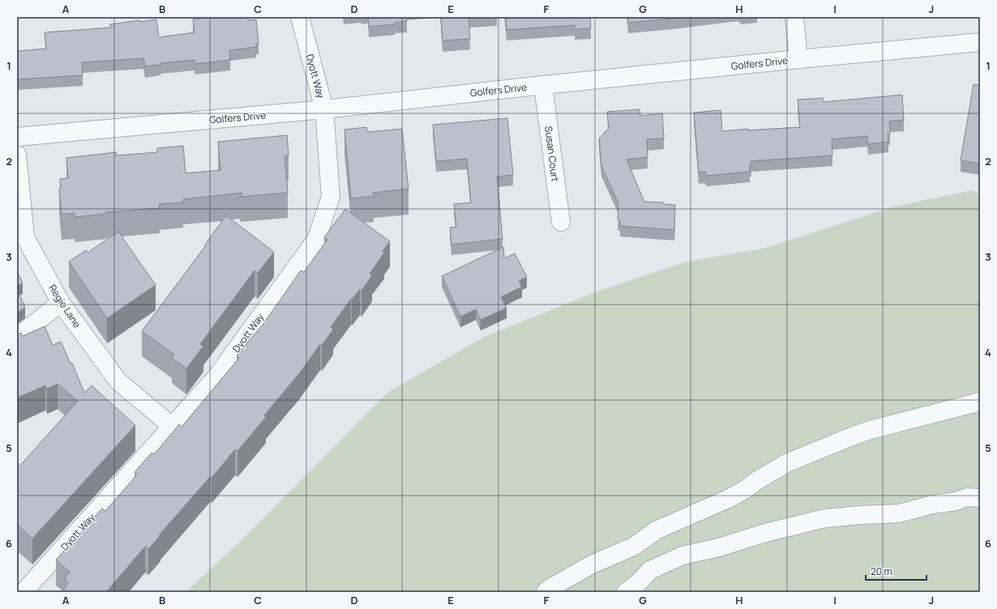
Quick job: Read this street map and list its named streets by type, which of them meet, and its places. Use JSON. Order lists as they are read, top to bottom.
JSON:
{
  "streets": {
    "street": [
      "Golfers Drive",
      "Dyott Way",
      "Susan Court",
      "Regie Lane"
    ]
  },
  "crossings": [
    ["Golfers Drive", "Dyott Way"],
    ["Golfers Drive", "Susan Court"],
    ["Dyott Way", "Regie Lane"]
  ],
  "scale_bar": "20 m",
  "grid": {
    "columns": [
      "A",
      "B",
      "C",
      "D",
      "E",
      "F",
      "G",
      "H",
      "I",
      "J"
    ],
    "rows": [
      "1",
      "2",
      "3",
      "4",
      "5",
      "6"
    ]
  }
}
